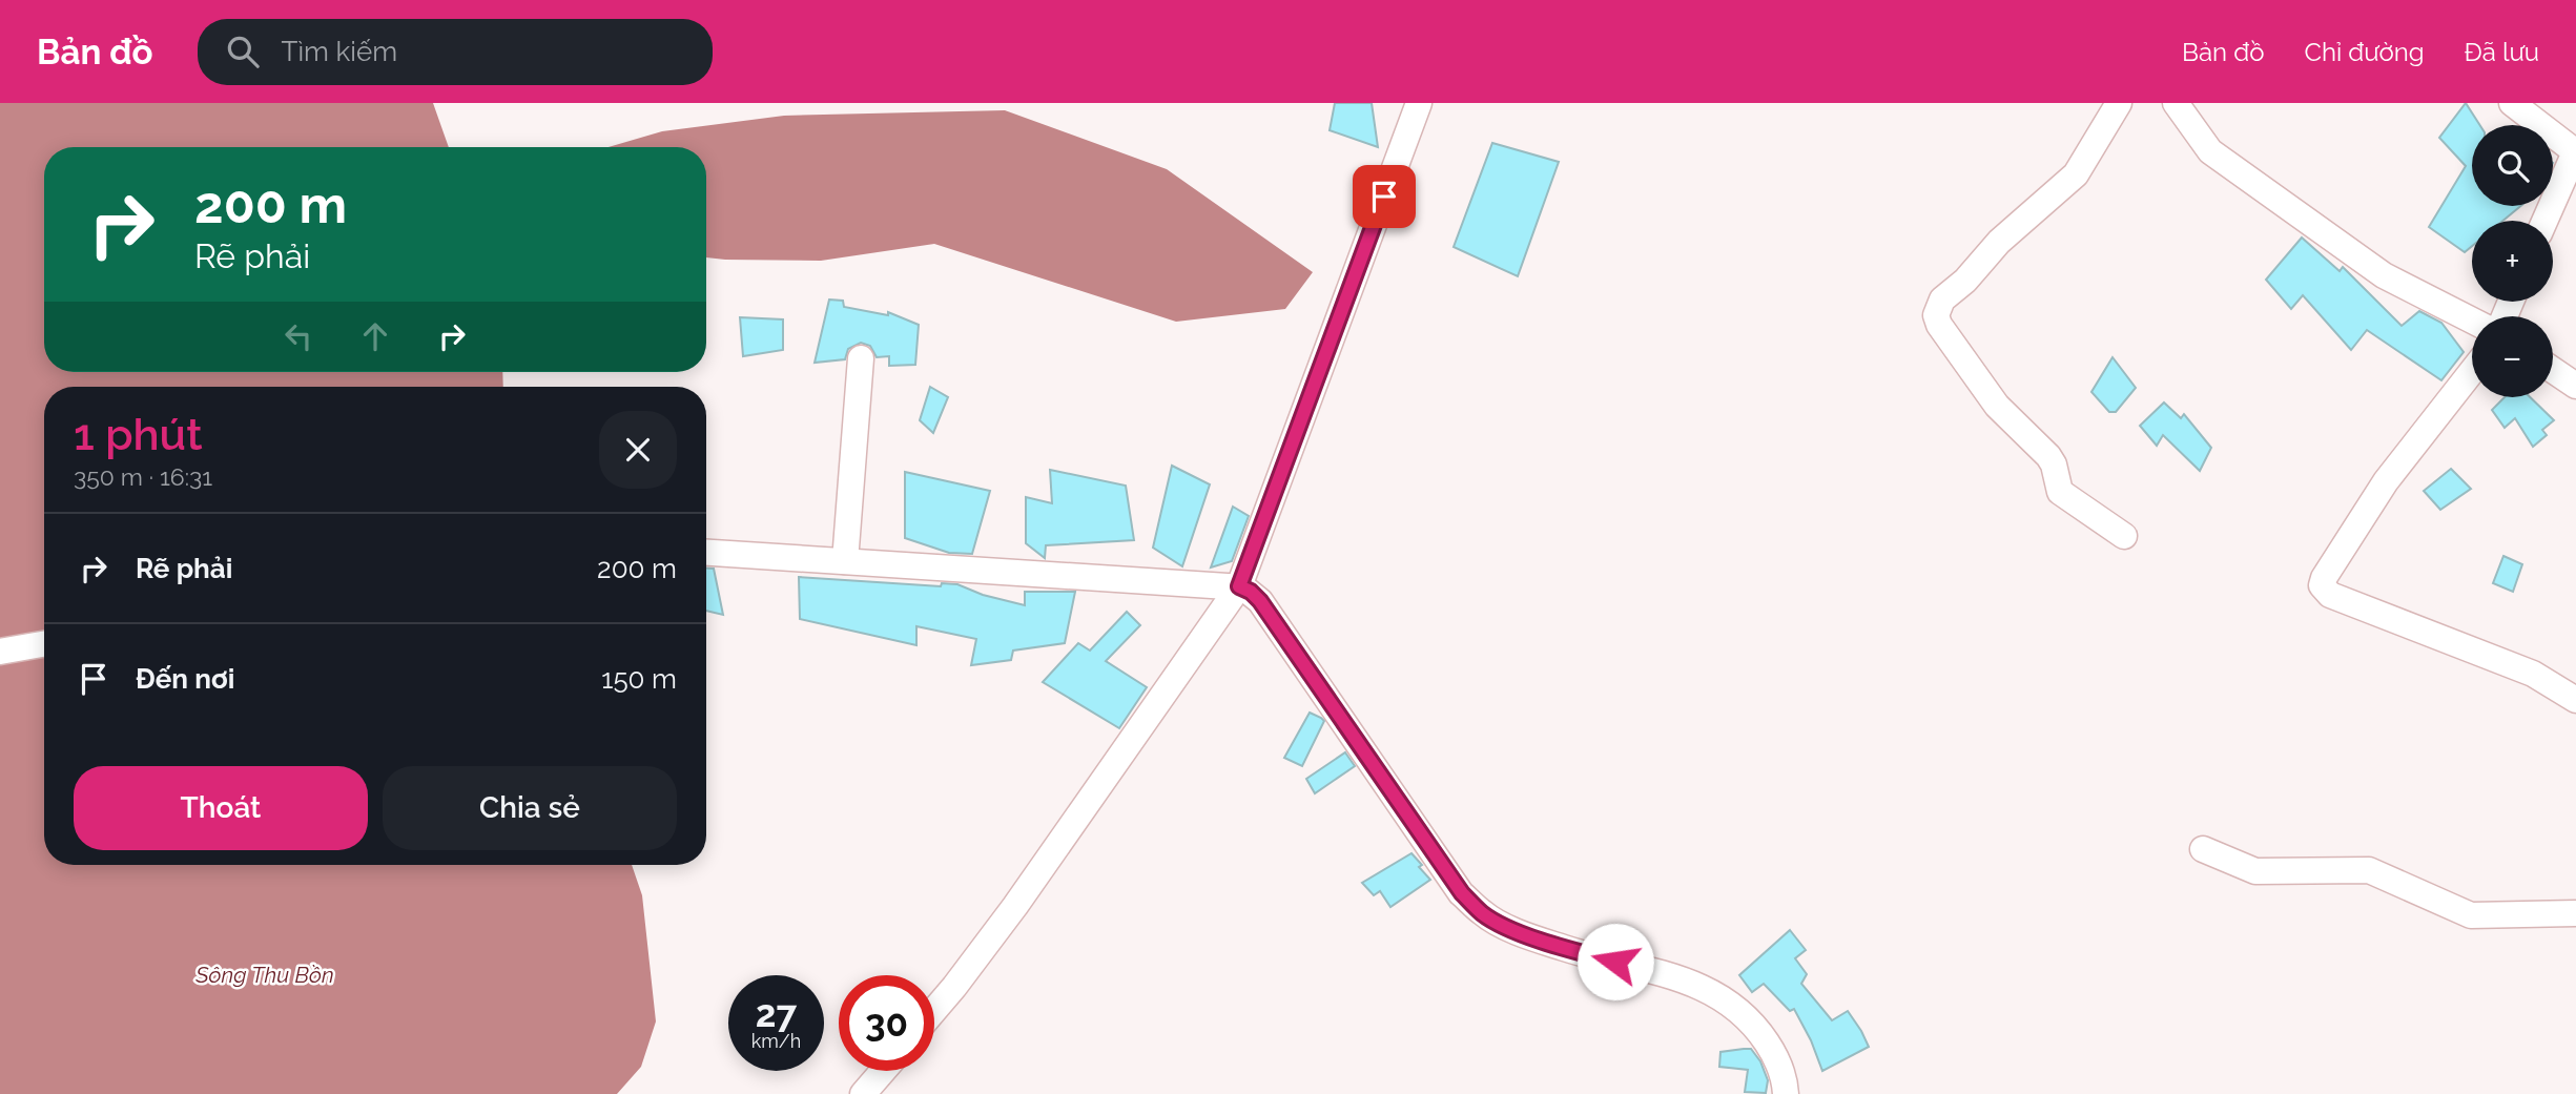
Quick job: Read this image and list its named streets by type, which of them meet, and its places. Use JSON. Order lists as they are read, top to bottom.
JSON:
{
  "water": ["Sông Thu Bồn"],
  "page": {
    "header": "Bản đồ",
    "search": "Tìm kiếm",
    "nav": ["Bản đồ", "Chỉ đường", "Đã lưu"],
    "map_buttons": ["+", "−"],
    "turn": ["200 m", "Rẽ phải"],
    "heading": ["1 phút", "350 m · 16:31"],
    "list": [
      {
        "name": "Rẽ phải",
        "value": "200 m"
      },
      {
        "name": "Đến nơi",
        "value": "150 m"
      }
    ],
    "buttons": ["Thoát", "Chia sẻ"],
    "speed": "27 km/h",
    "limit": "30"
  }
}
